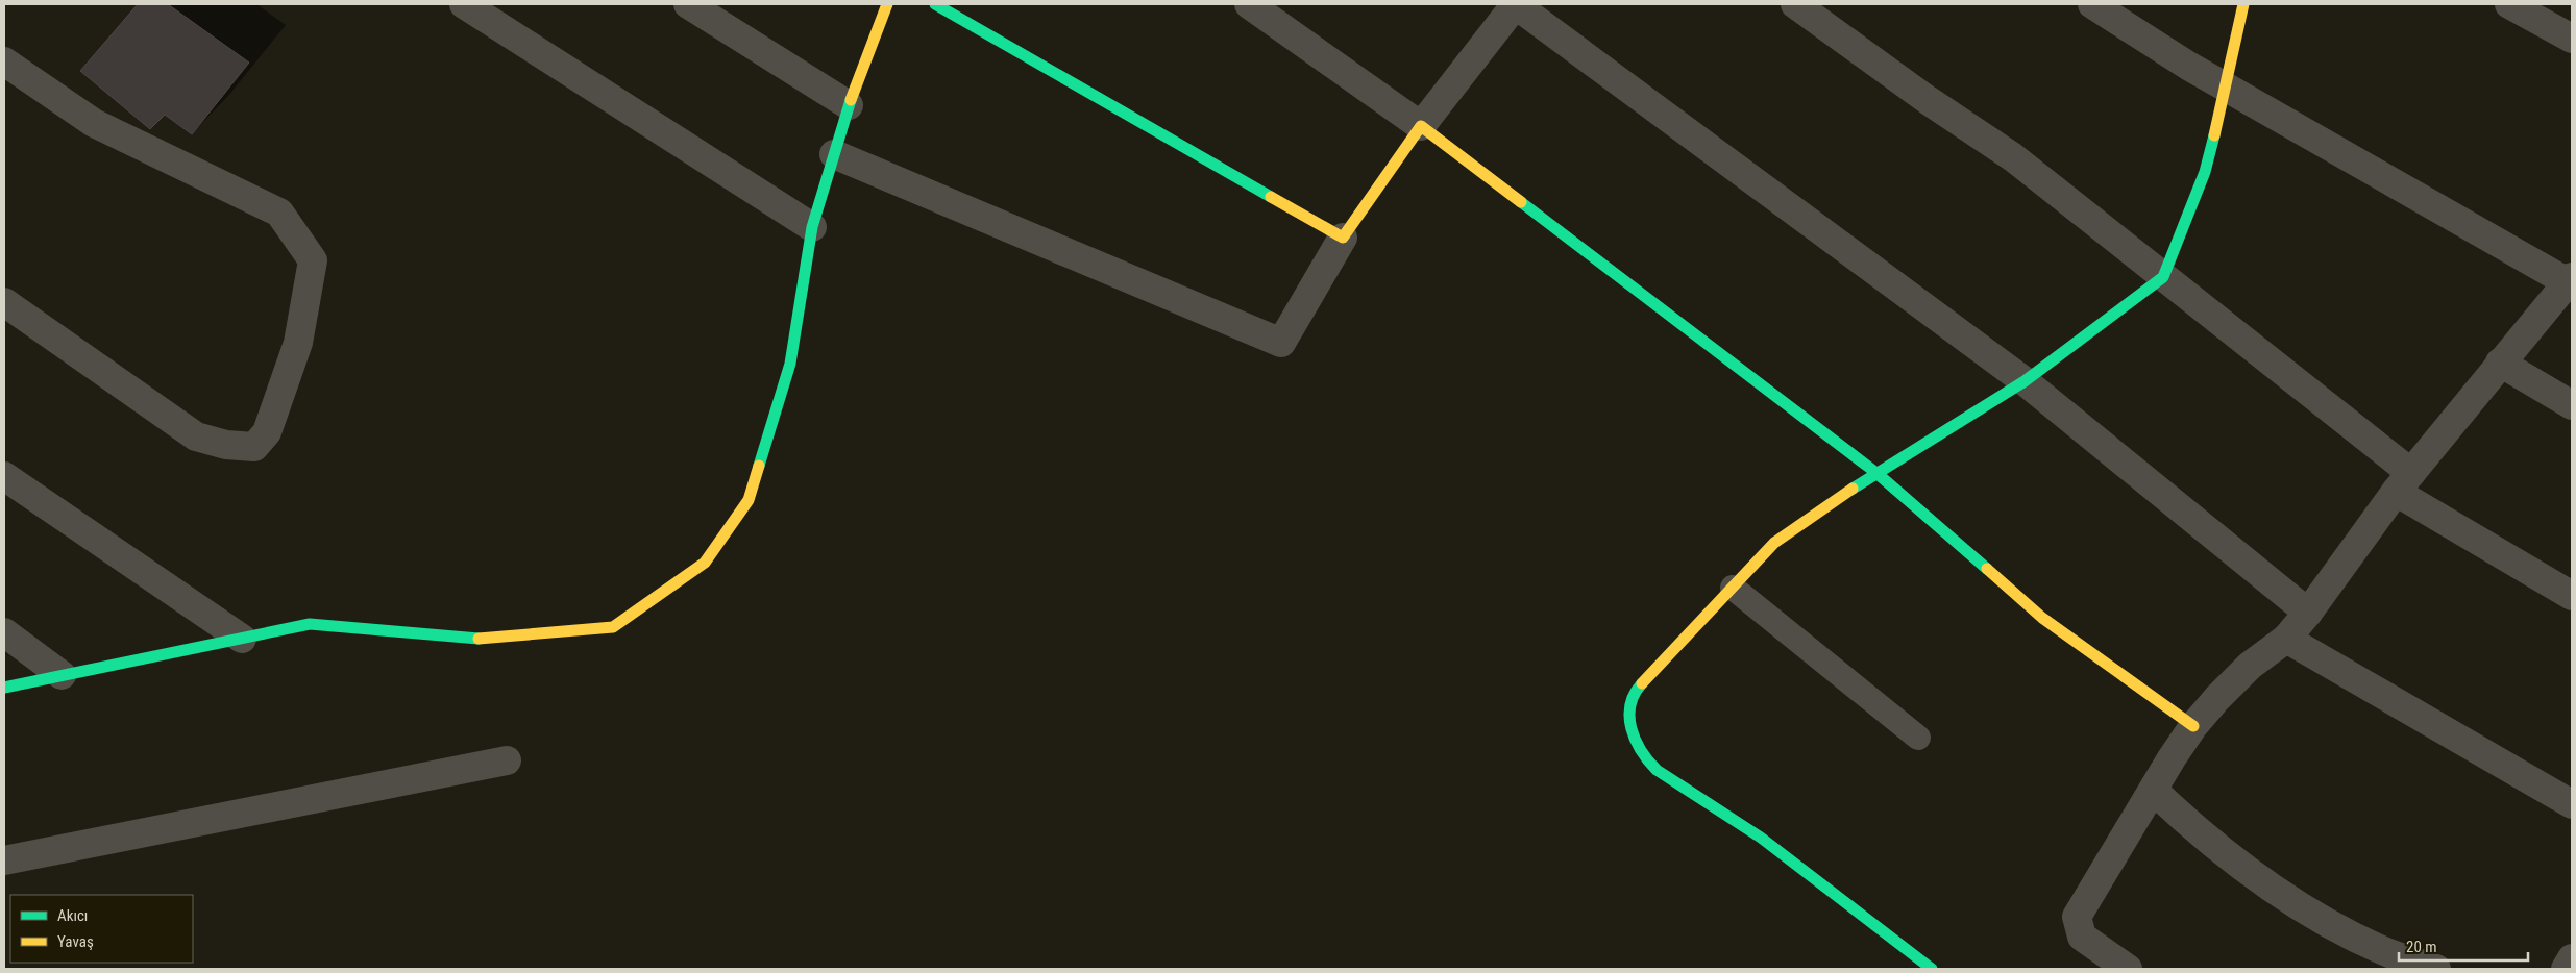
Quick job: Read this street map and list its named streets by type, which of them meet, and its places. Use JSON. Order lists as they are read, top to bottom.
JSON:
{
  "legend": ["Akıcı", "Yavaş"],
  "scale_bar": "20 m"
}
